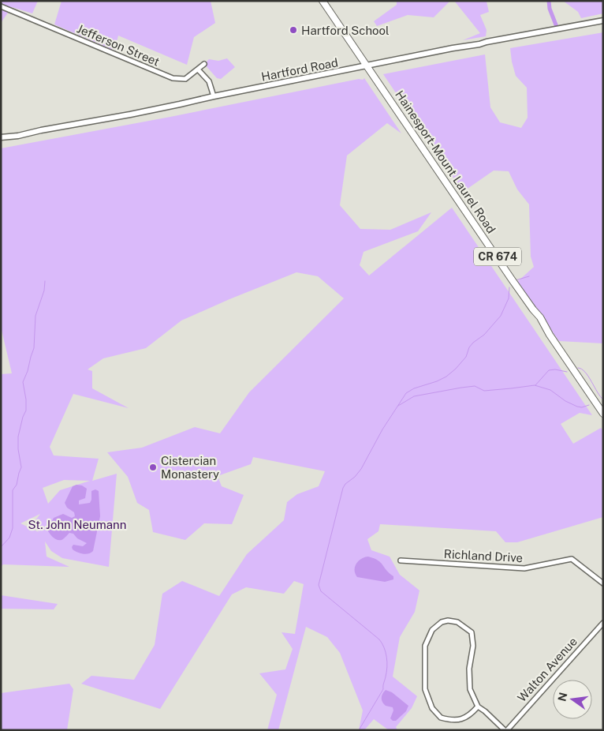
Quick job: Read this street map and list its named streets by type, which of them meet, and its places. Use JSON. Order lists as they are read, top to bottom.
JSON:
{
  "streets": {
    "main road": ["Hainesport-Mount Laurel Road", "CR 674"],
    "street": [
      "Jefferson Street",
      "Hartford Road",
      "Richland Drive",
      "Walton Avenue"
    ]
  },
  "crossings": [
    ["Hartford Road", "Hainesport-Mount Laurel Road"]
  ],
  "parks": ["St. John Neumann"],
  "places": ["Hartford School", "Cistercian Monastery"],
  "north": "left"
}
